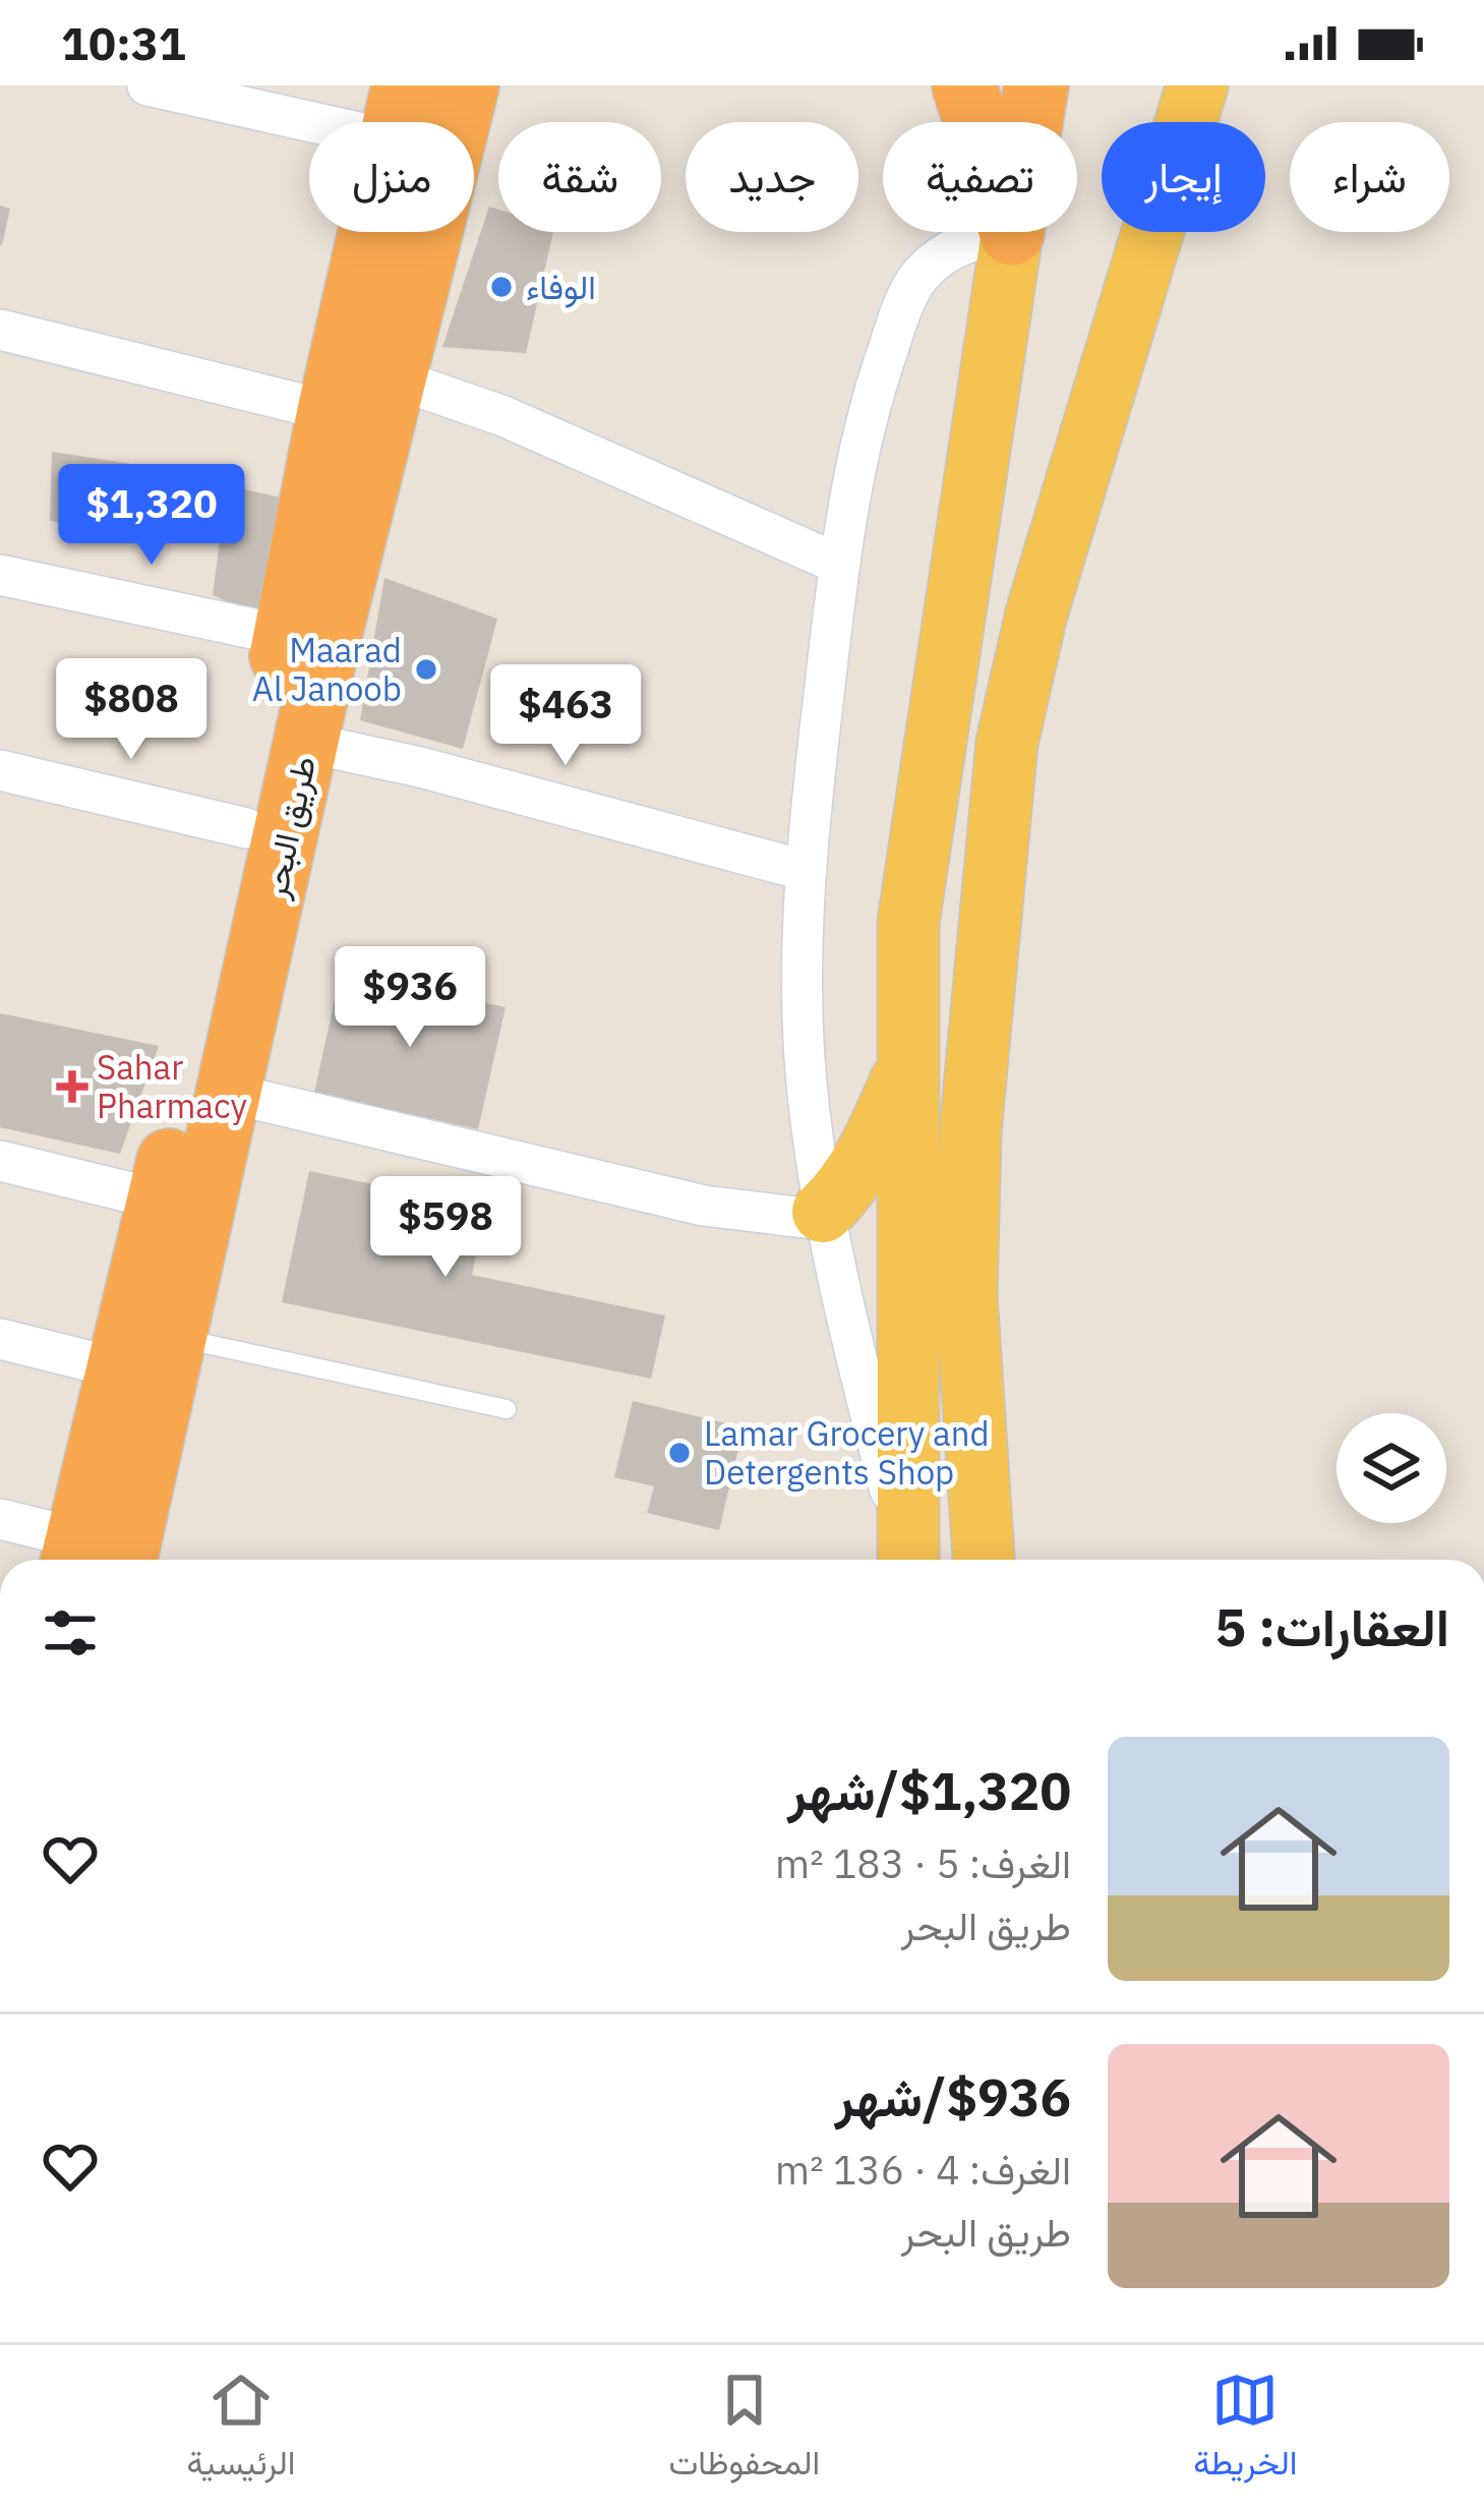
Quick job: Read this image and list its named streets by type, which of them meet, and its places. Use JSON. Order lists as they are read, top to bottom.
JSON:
{
  "streets": {
    "highway": ["طريق البحر"]
  },
  "places": {
    "other": ["الوفاء", "Maarad Al Janoob", "Lamar Grocery and Detergents Shop"],
    "health": ["Sahar Pharmacy"]
  },
  "page": {
    "status": "10:31",
    "chip": [
      "شراء",
      "إيجار",
      "تصفية",
      "جديد",
      "شقة",
      "منزل"
    ],
    "price": [
      "$1,320",
      "$808",
      "$463",
      "$936",
      "$598"
    ],
    "heading": "العقارات: 5",
    "list": [
      {
        "name": "$1,320/شهر",
        "note": "الغرف: 5 · 183 m² · طريق البحر"
      },
      {
        "name": "$936/شهر",
        "note": "الغرف: 4 · 136 m² · طريق البحر"
      }
    ],
    "tabs": ["الخريطة", "المحفوظات", "الرئيسية"]
  }
}
